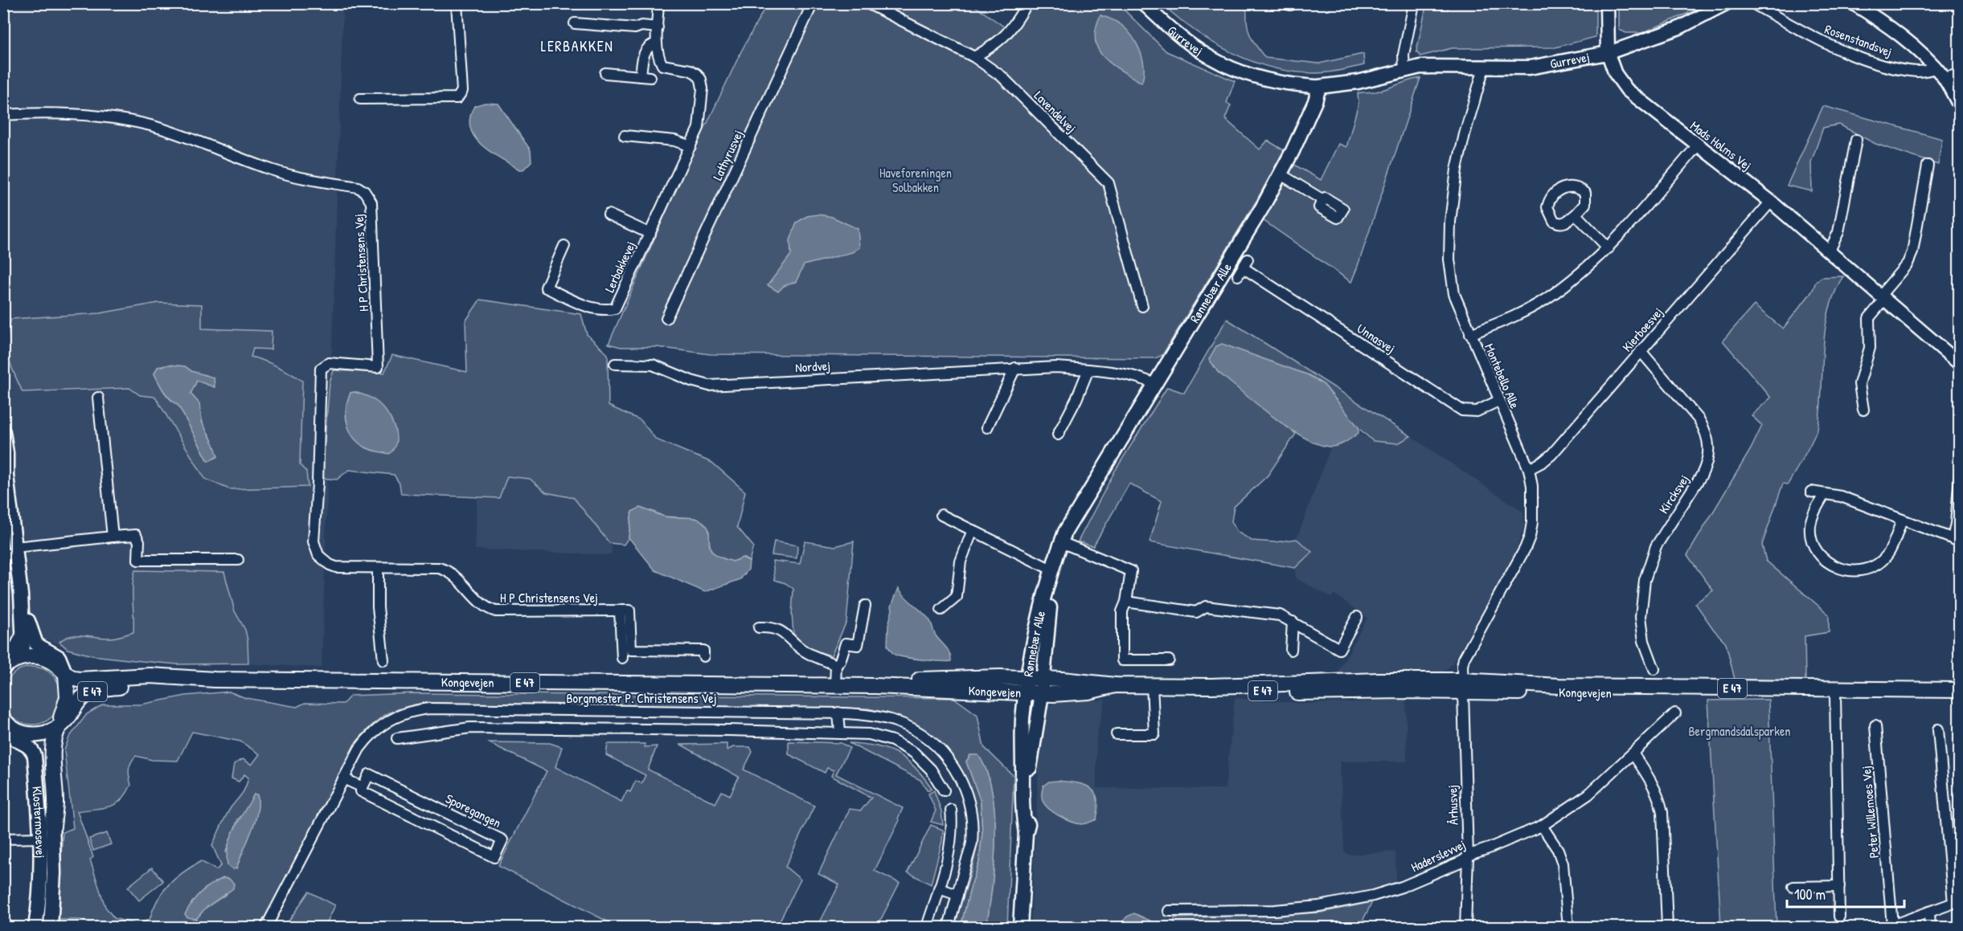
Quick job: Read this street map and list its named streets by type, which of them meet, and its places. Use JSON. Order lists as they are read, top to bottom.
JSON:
{
  "streets": {
    "main road": [
      "Gurrevej",
      "Rønnebær Alle",
      "Kongevejen",
      "E 47",
      "Klostermosevej"
    ],
    "street": [
      "Rosenstandsvej",
      "Lavendelvej",
      "Mads Holms Vej",
      "Lathyrusvej",
      "H P Christensens Vej",
      "Lerbakkevej",
      "Kierboesvej",
      "Unnasvej",
      "Nordvej",
      "Montebello Alle",
      "Kircksvej",
      "Borgmester P. Christensens Vej",
      "Århusvej",
      "Sporegangen",
      "Peter Willemoes Vej",
      "Haderslevvej"
    ]
  },
  "crossings": [
    ["Gurrevej", "Mads Holms Vej"],
    ["Gurrevej", "Rønnebær Alle"],
    ["Gurrevej", "Montebello Alle"],
    ["Mads Holms Vej", "Kierboesvej"],
    ["Rønnebær Alle", "Nordvej"],
    ["Rønnebær Alle", "Kongevejen"],
    ["Kierboesvej", "Montebello Alle"],
    ["Kierboesvej", "Kircksvej"],
    ["Unnasvej", "Montebello Alle"],
    ["Montebello Alle", "Kongevejen"],
    ["Montebello Alle", "Århusvej"],
    ["Kongevejen", "E 47"],
    ["Kongevejen", "Århusvej"],
    ["Borgmester P. Christensens Vej", "Sporegangen"],
    ["Århusvej", "Haderslevvej"]
  ],
  "districts": ["LERBAKKEN"],
  "parks": ["Haveforeningen Solbakken", "Bergmandsdalsparken"],
  "scale_bar": "100 m"
}
